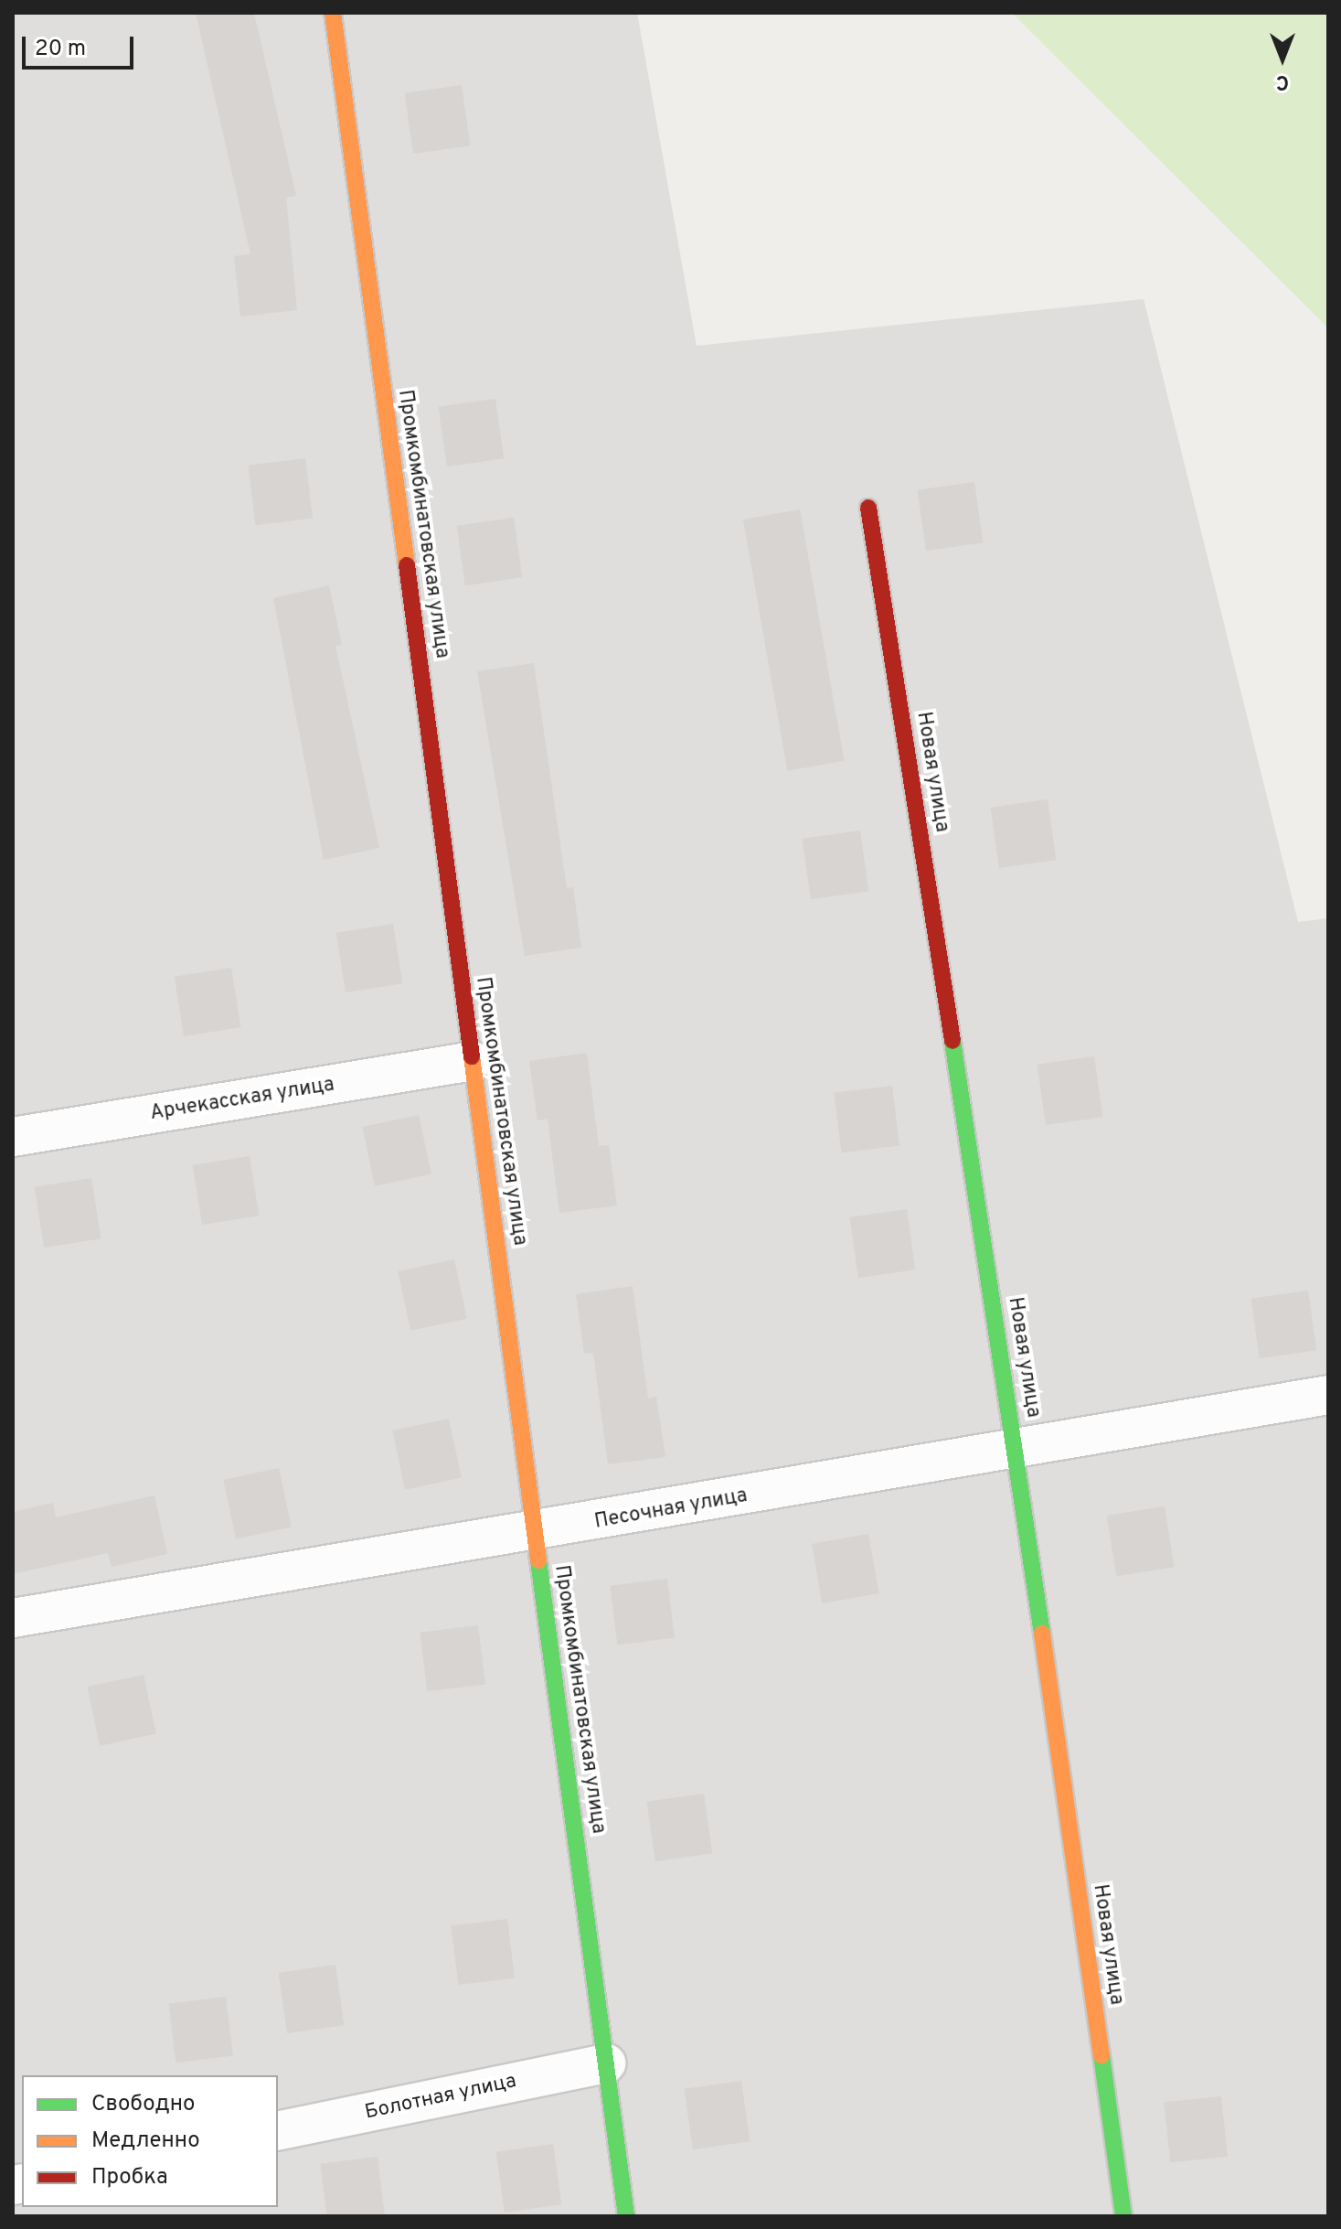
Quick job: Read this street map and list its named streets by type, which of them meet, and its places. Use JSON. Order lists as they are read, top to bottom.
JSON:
{
  "streets": {
    "street": [
      "Промкомбинатовская улица",
      "Новая улица",
      "Арчекасская улица",
      "Песочная улица",
      "Болотная улица"
    ]
  },
  "crossings": [
    ["Промкомбинатовская улица", "Арчекасская улица"],
    ["Промкомбинатовская улица", "Песочная улица"],
    ["Промкомбинатовская улица", "Болотная улица"],
    ["Новая улица", "Песочная улица"]
  ],
  "legend": ["Свободно", "Медленно", "Пробка"],
  "scale_bar": "20 m",
  "north": "bottom"
}
